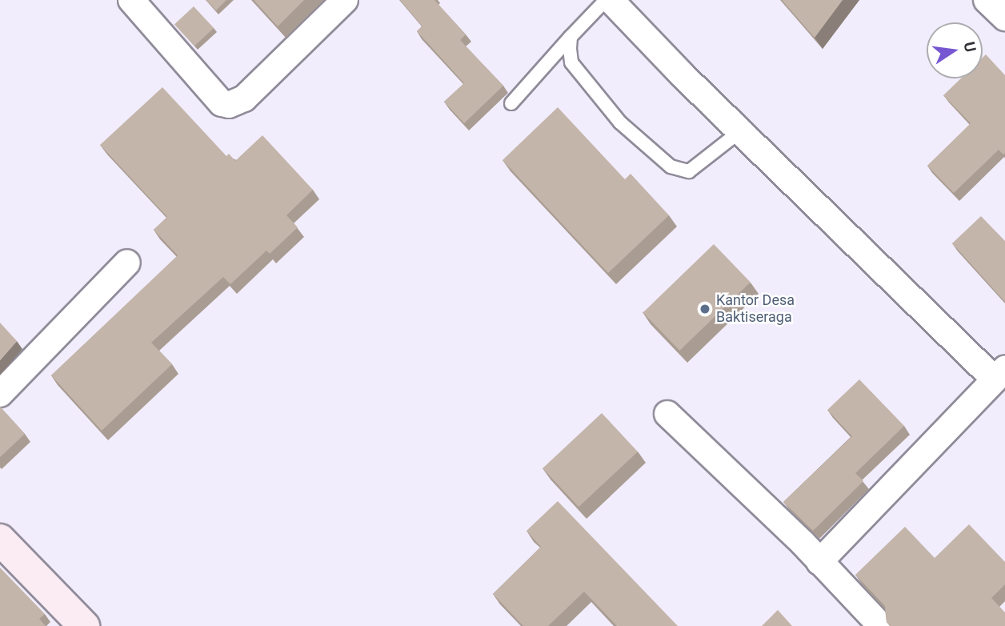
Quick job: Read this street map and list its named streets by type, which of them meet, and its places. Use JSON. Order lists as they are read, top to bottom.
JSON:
{
  "places": ["Kantor Desa Baktiseraga"],
  "north": "right"
}
